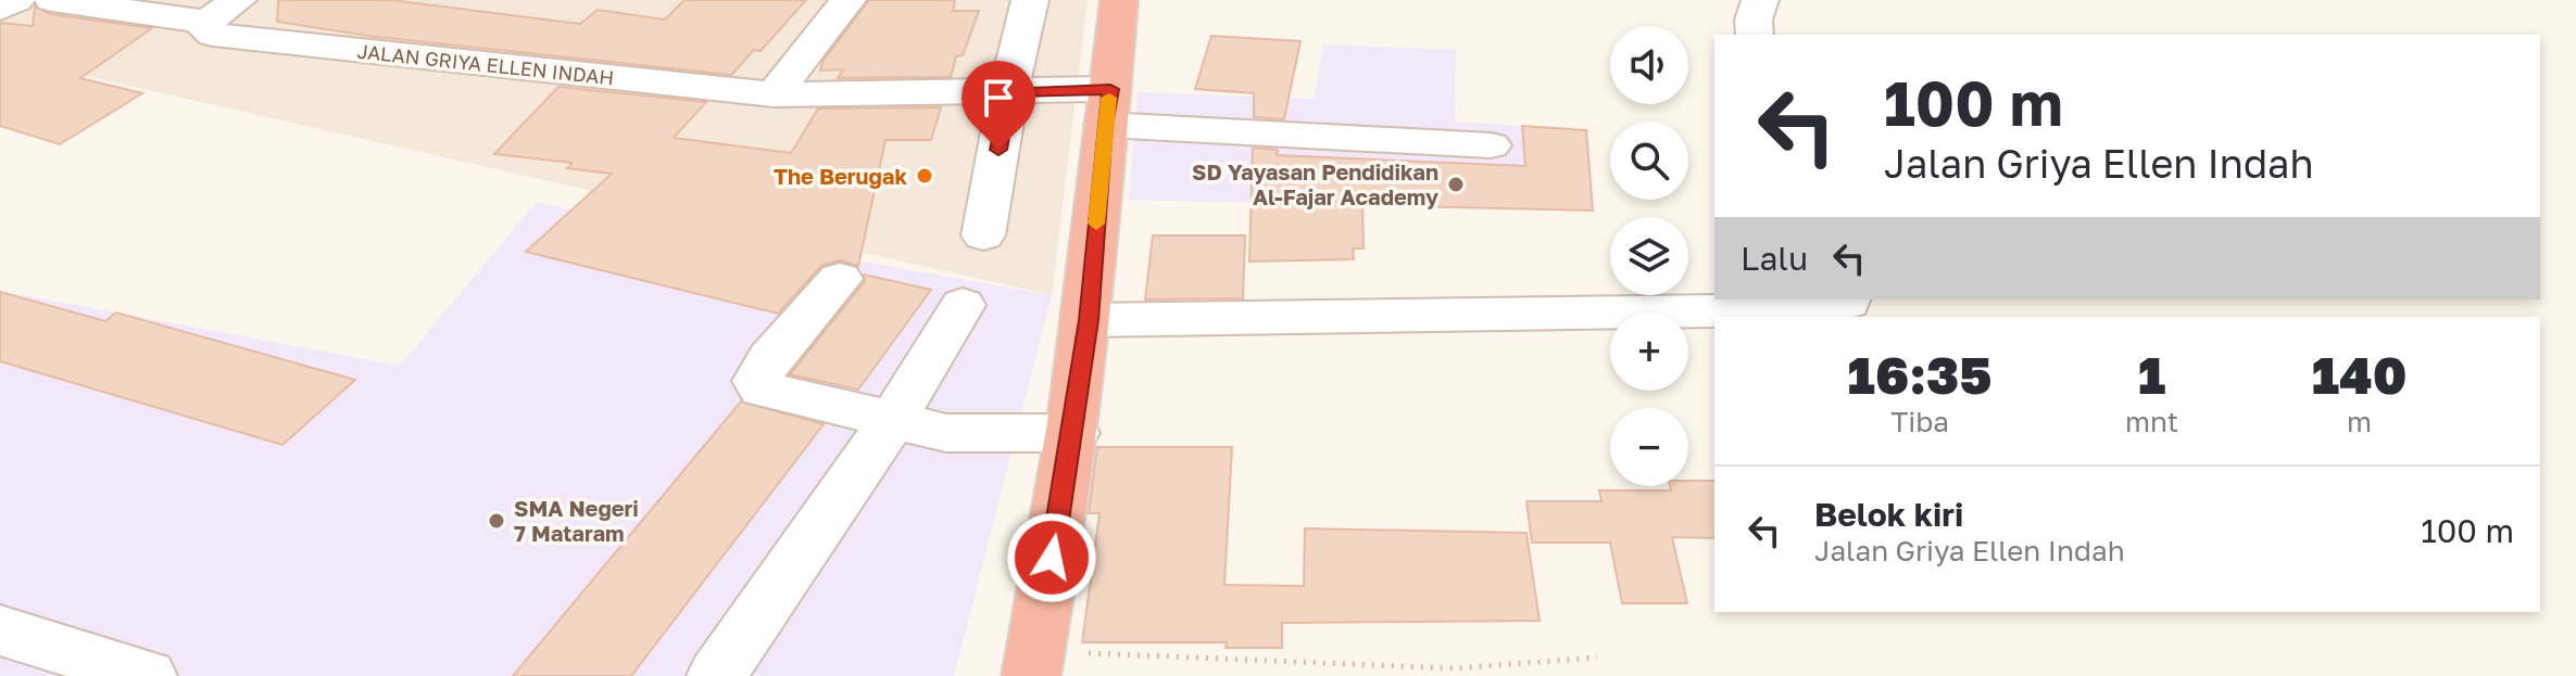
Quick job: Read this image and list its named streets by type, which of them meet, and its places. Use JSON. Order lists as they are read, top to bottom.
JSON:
{
  "streets": {
    "street": ["JALAN GRIYA ELLEN INDAH"]
  },
  "places": ["The Berugak", "SD Yayasan Pendidikan Al-Fajar Academy", "SMA Negeri 7 Mataram"],
  "page": {
    "map_buttons": ["+", "−"],
    "turn": ["100 m", "Jalan Griya Ellen Indah"],
    "then": "Lalu",
    "eta": [
      "16:35",
      "Tiba",
      "1",
      "mnt",
      "140",
      "m"
    ],
    "list": [
      {
        "name": "Belok kiri",
        "note": "Jalan Griya Ellen Indah",
        "value": "100 m"
      }
    ]
  }
}
